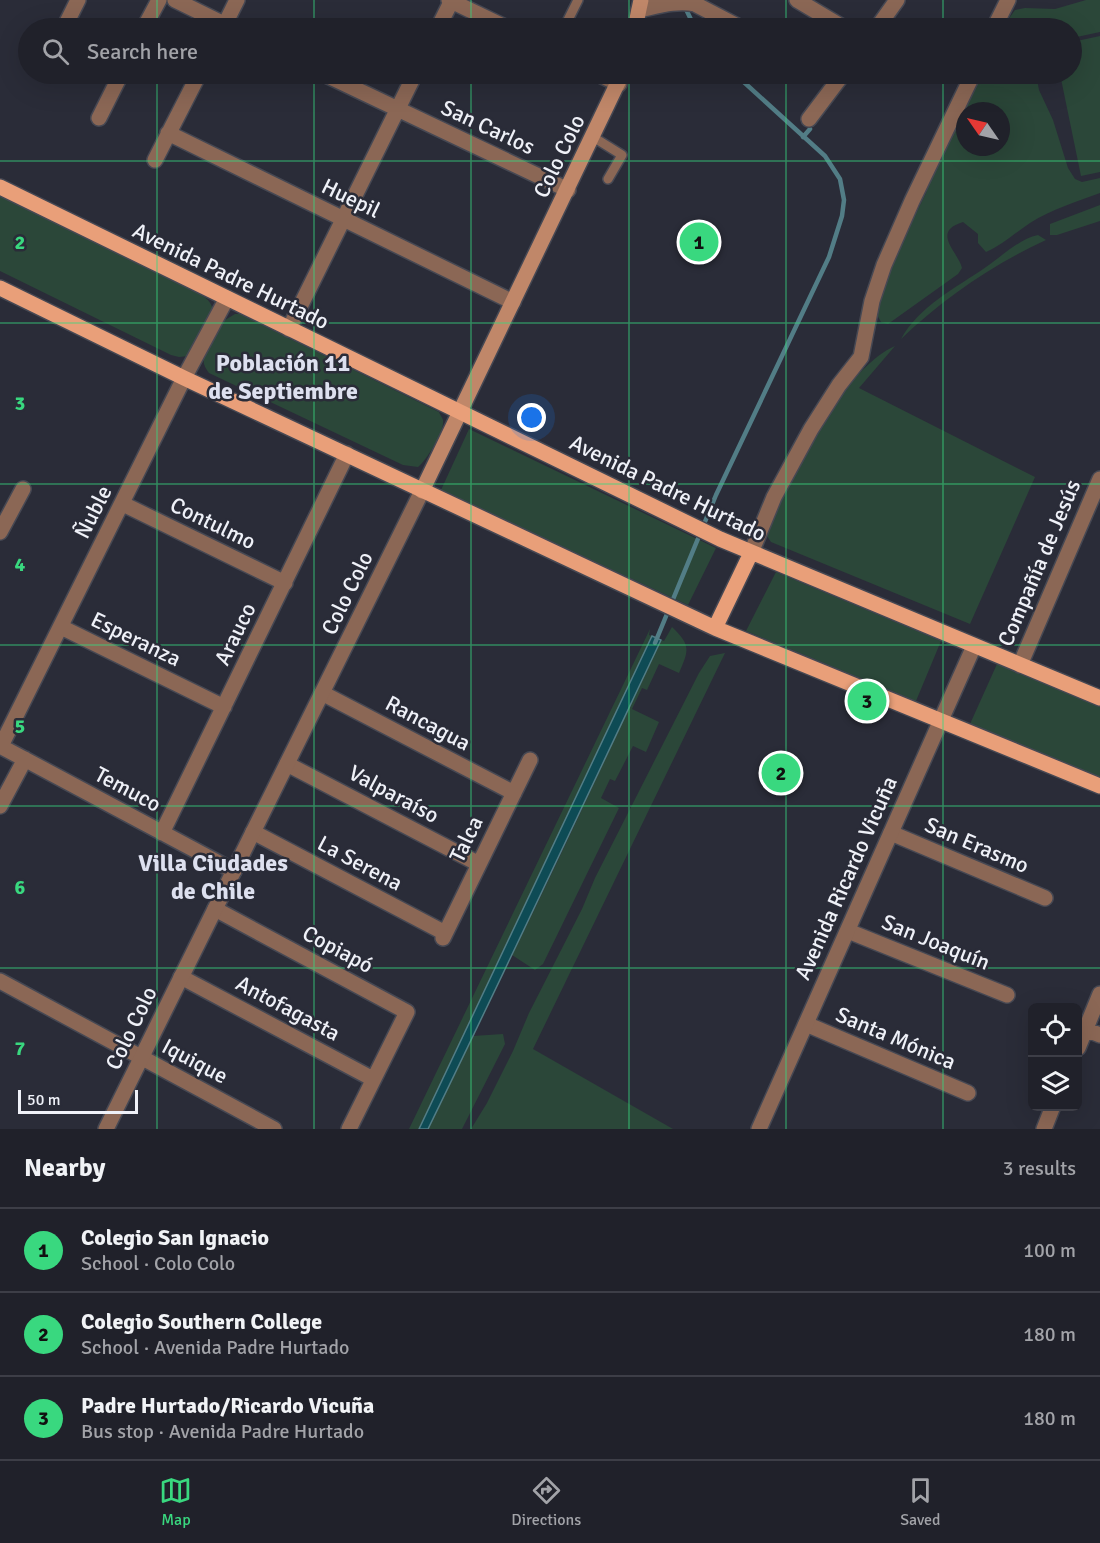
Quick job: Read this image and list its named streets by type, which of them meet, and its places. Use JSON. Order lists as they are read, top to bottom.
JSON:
{
  "streets": {
    "main road": ["Colo Colo", "Avenida Padre Hurtado"],
    "street": [
      "San Carlos",
      "Huepil",
      "Ñuble",
      "Contulmo",
      "Compañía de Jesús",
      "Arauco",
      "Esperanza",
      "Rancagua",
      "Temuco",
      "Valparaíso",
      "Talca",
      "San Erasmo",
      "La Serena",
      "Avenida Ricardo Vicuña",
      "San Joaquín",
      "Copiapó",
      "Antofagasta",
      "Santa Mónica",
      "Iquique"
    ]
  },
  "crossings": [
    ["San Carlos", "Colo Colo"],
    ["Colo Colo", "Huepil"],
    ["Colo Colo", "Avenida Padre Hurtado"],
    ["Colo Colo", "Rancagua"],
    ["Colo Colo", "Temuco"],
    ["Colo Colo", "Valparaíso"],
    ["Colo Colo", "La Serena"],
    ["Colo Colo", "Copiapó"],
    ["Colo Colo", "Antofagasta"],
    ["Colo Colo", "Iquique"],
    ["Avenida Padre Hurtado", "Ñuble"],
    ["Avenida Padre Hurtado", "Compañía de Jesús"],
    ["Avenida Padre Hurtado", "Avenida Ricardo Vicuña"],
    ["Ñuble", "Contulmo"],
    ["Ñuble", "Esperanza"],
    ["Ñuble", "Temuco"],
    ["Contulmo", "Arauco"],
    ["Arauco", "Esperanza"],
    ["Arauco", "Temuco"],
    ["Rancagua", "Talca"],
    ["Valparaíso", "Talca"],
    ["Talca", "La Serena"],
    ["San Erasmo", "Avenida Ricardo Vicuña"],
    ["Avenida Ricardo Vicuña", "San Joaquín"],
    ["Avenida Ricardo Vicuña", "Santa Mónica"],
    ["Copiapó", "Antofagasta"]
  ],
  "districts": ["Población 11 de Septiembre", "Villa Ciudades de Chile"],
  "scale_bar": "50 m",
  "north": "top left",
  "page": {
    "search": "Search here",
    "pins": ["1", "3", "2"],
    "scale": "50 m",
    "heading": ["Nearby", "3 results"],
    "list": [
      {
        "mark": "1",
        "name": "Colegio San Ignacio",
        "note": "School · Colo Colo",
        "value": "100 m"
      },
      {
        "mark": "2",
        "name": "Colegio Southern College",
        "note": "School · Avenida Padre Hurtado",
        "value": "180 m"
      },
      {
        "mark": "3",
        "name": "Padre Hurtado/Ricardo Vicuña",
        "note": "Bus stop · Avenida Padre Hurtado",
        "value": "180 m"
      }
    ],
    "nav": ["Map", "Directions", "Saved"]
  },
  "grid": {
    "rows": [
      "2",
      "3",
      "4",
      "5",
      "6",
      "7"
    ]
  }
}
